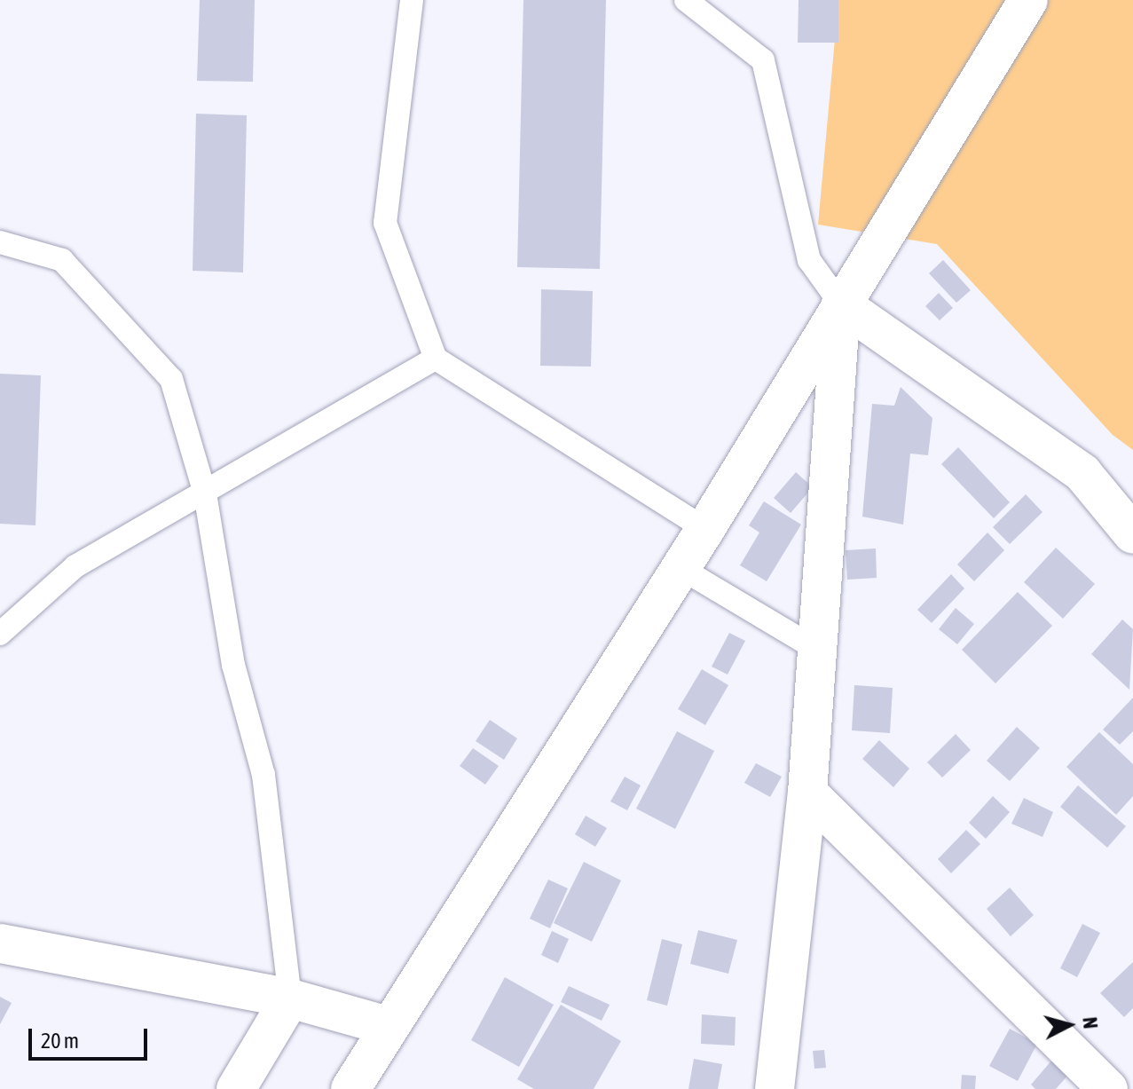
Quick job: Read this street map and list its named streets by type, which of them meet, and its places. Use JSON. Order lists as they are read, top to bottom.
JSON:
{
  "scale_bar": "20 m",
  "north": "right"
}
